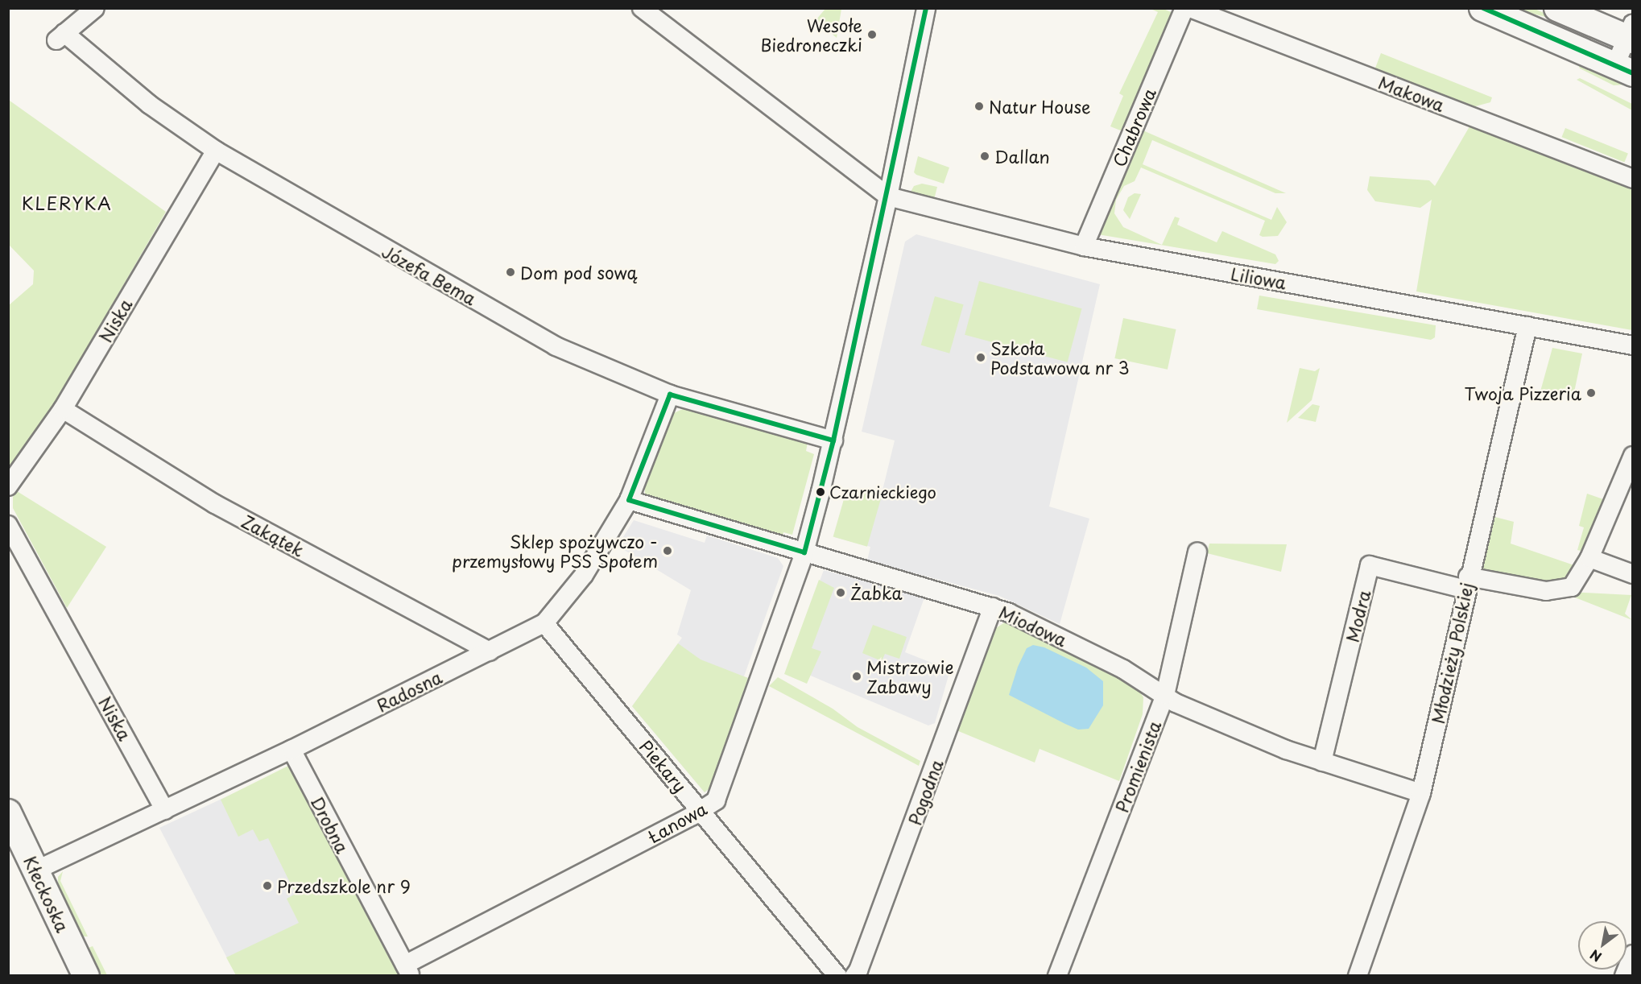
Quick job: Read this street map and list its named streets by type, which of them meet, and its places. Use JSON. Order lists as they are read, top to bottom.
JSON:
{
  "streets": {
    "main road": ["Kłeckoska"],
    "street": [
      "Makowa",
      "Chabrowa",
      "Józefa Bema",
      "Liliowa",
      "Niska",
      "Zakątek",
      "Modra",
      "Miodowa",
      "Młodzieży Polskiej",
      "Radosna",
      "Piekary",
      "Promienista",
      "Pogodna",
      "Łanowa",
      "Drobna"
    ]
  },
  "crossings": [
    ["Chabrowa", "Liliowa"],
    ["Józefa Bema", "Niska"],
    ["Józefa Bema", "Radosna"],
    ["Józefa Bema", "Łanowa"],
    ["Liliowa", "Młodzieży Polskiej"],
    ["Liliowa", "Łanowa"],
    ["Niska", "Zakątek"],
    ["Niska", "Radosna"],
    ["Zakątek", "Radosna"],
    ["Modra", "Miodowa"],
    ["Modra", "Młodzieży Polskiej"],
    ["Miodowa", "Młodzieży Polskiej"],
    ["Miodowa", "Radosna"],
    ["Miodowa", "Promienista"],
    ["Miodowa", "Pogodna"],
    ["Miodowa", "Łanowa"],
    ["Radosna", "Piekary"],
    ["Radosna", "Drobna"],
    ["Radosna", "Kłeckoska"],
    ["Piekary", "Łanowa"],
    ["Łanowa", "Drobna"]
  ],
  "districts": ["KLERYKA"],
  "places": [
    "Wesołe Biedroneczki",
    "Natur House",
    "Dallan",
    "Dom pod sową",
    "Szkoła Podstawowa nr 3",
    "Twoja Pizzeria",
    "Czarnieckiego",
    "Sklep spożywczo - przemysłowy PSS Społem",
    "Żabka",
    "Mistrzowie Zabawy",
    "Przedszkole nr 9"
  ],
  "north": "bottom left"
}
